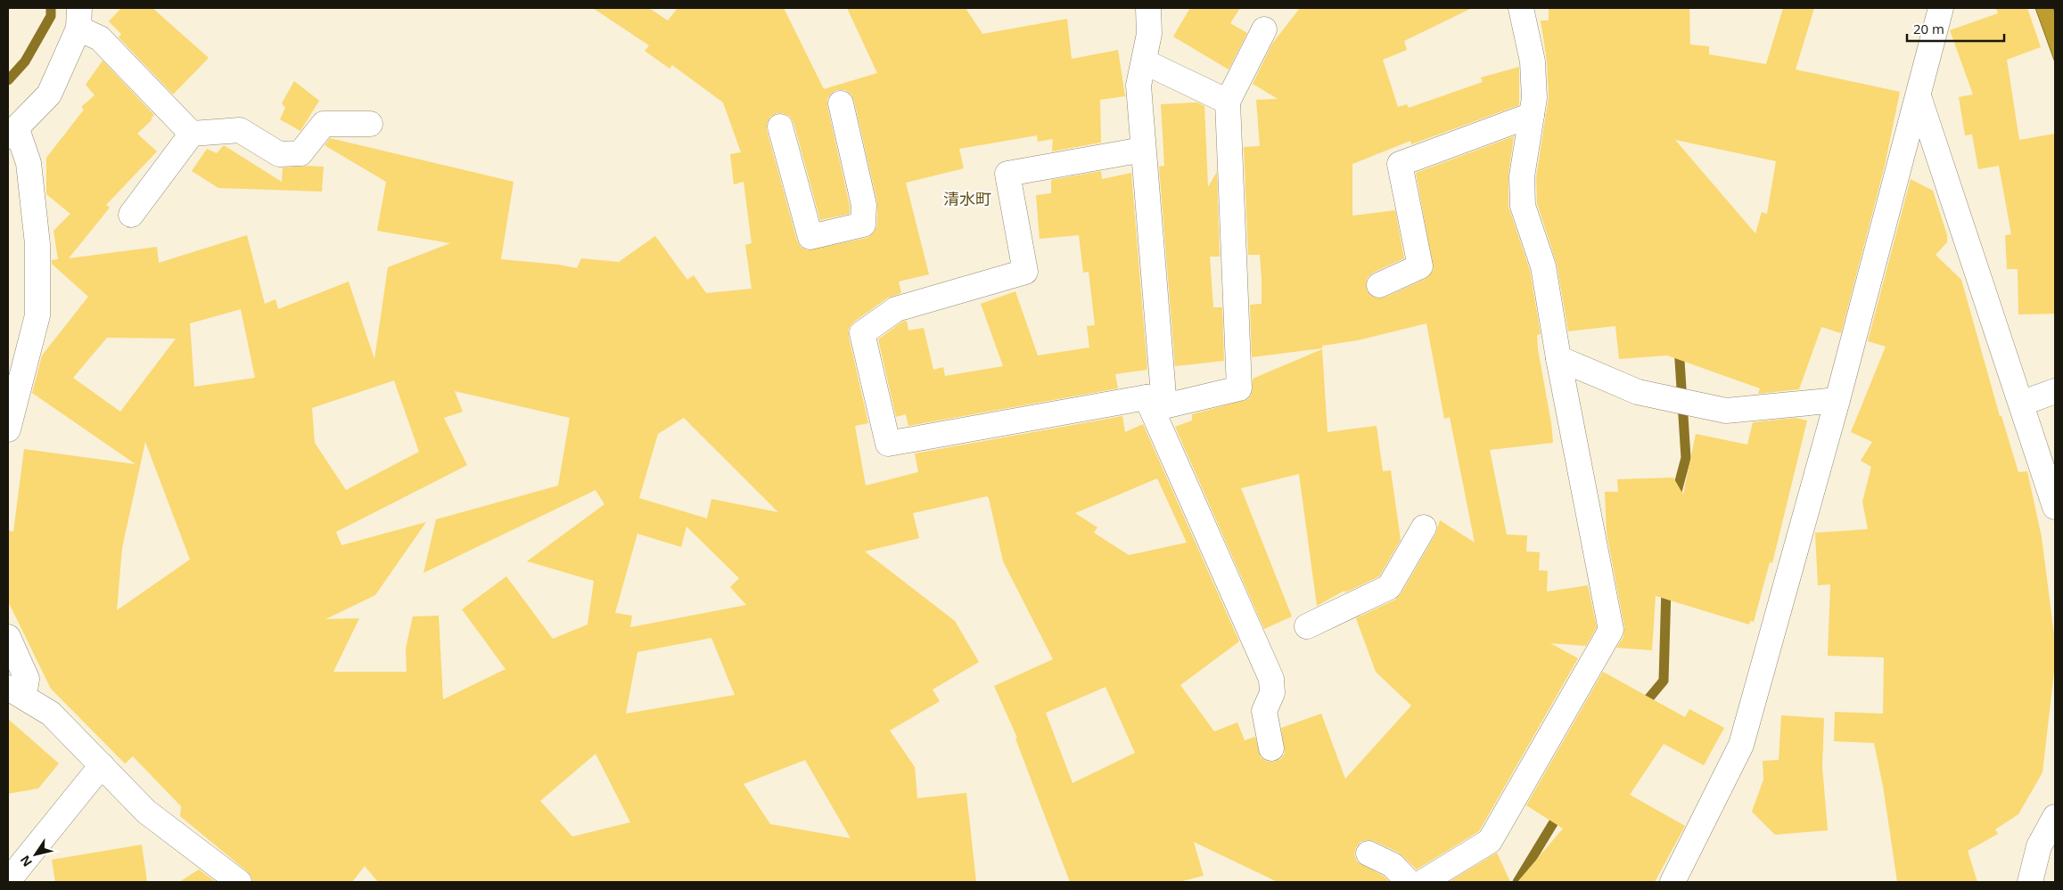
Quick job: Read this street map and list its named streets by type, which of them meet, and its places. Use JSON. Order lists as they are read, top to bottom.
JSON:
{
  "districts": ["清水町"],
  "scale_bar": "20 m",
  "north": "bottom left"
}
